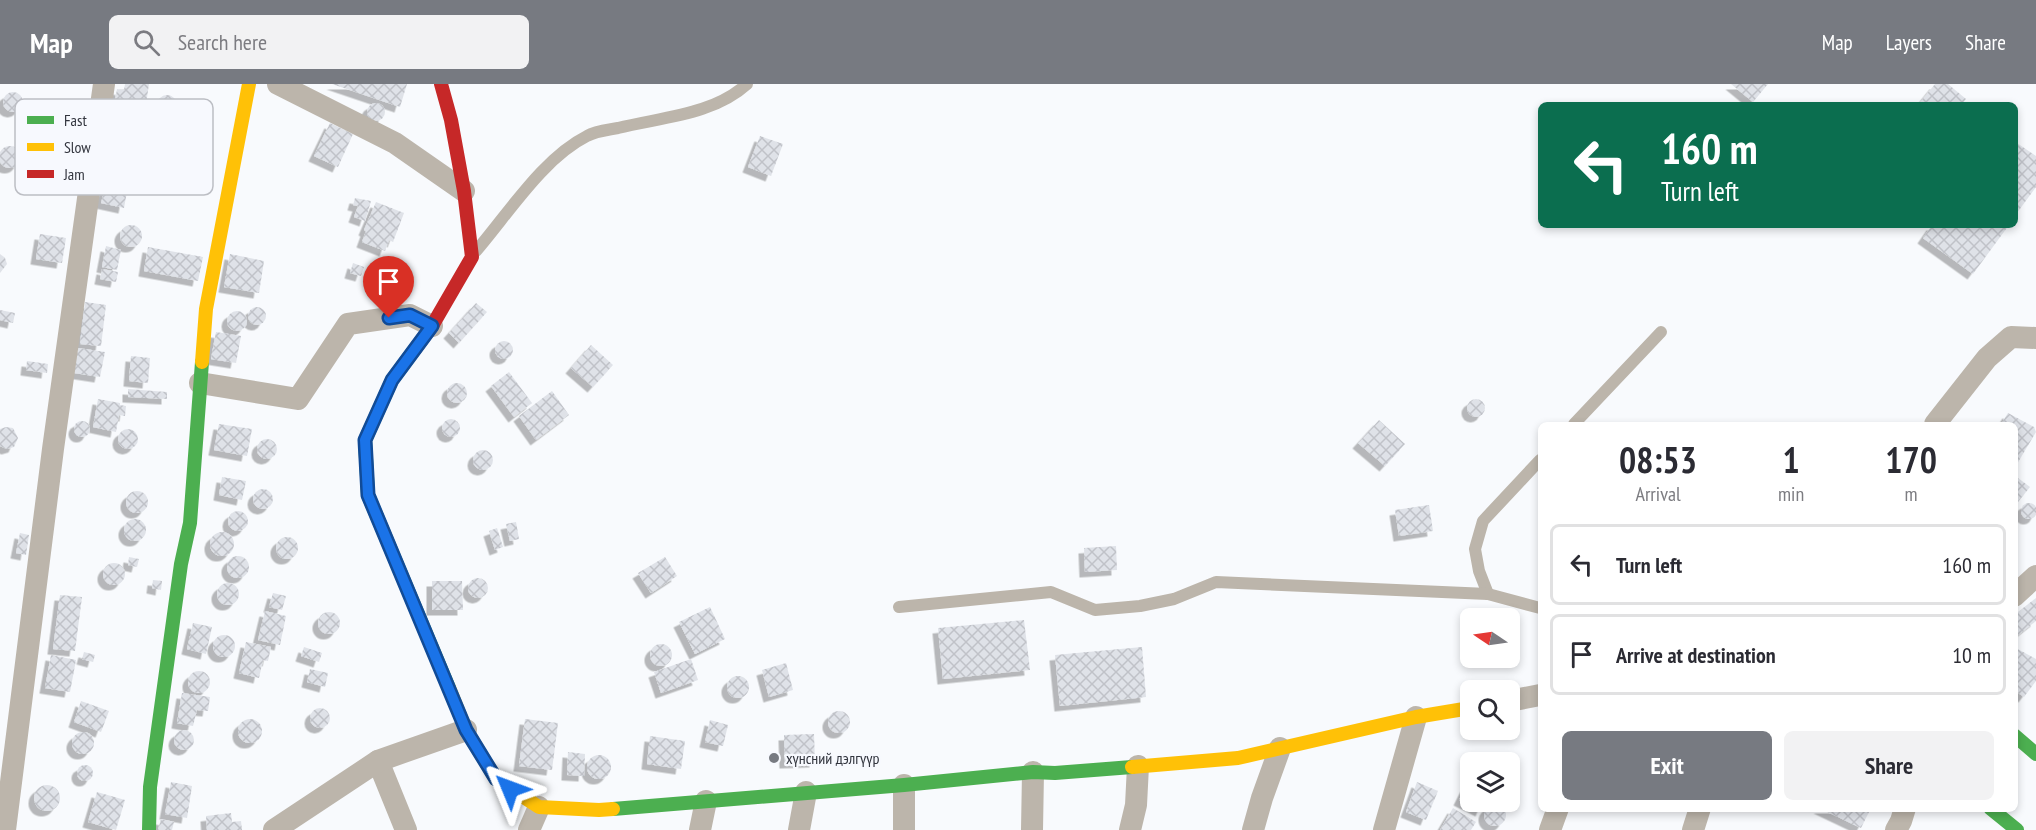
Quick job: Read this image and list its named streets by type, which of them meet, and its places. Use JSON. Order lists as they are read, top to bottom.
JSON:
{
  "places": ["хүнсний дэлгүүр"],
  "legend": ["Fast", "Slow", "Jam"],
  "north": "left",
  "page": {
    "header": "Map",
    "search": "Search here",
    "nav": ["Map", "Layers", "Share"],
    "turn": ["160 m", "Turn left"],
    "eta": [
      "08:53",
      "Arrival",
      "1",
      "min",
      "170",
      "m"
    ],
    "list": [
      {
        "name": "Turn left",
        "value": "160 m"
      },
      {
        "name": "Arrive at destination",
        "value": "10 m"
      }
    ],
    "buttons": ["Exit", "Share"]
  }
}
